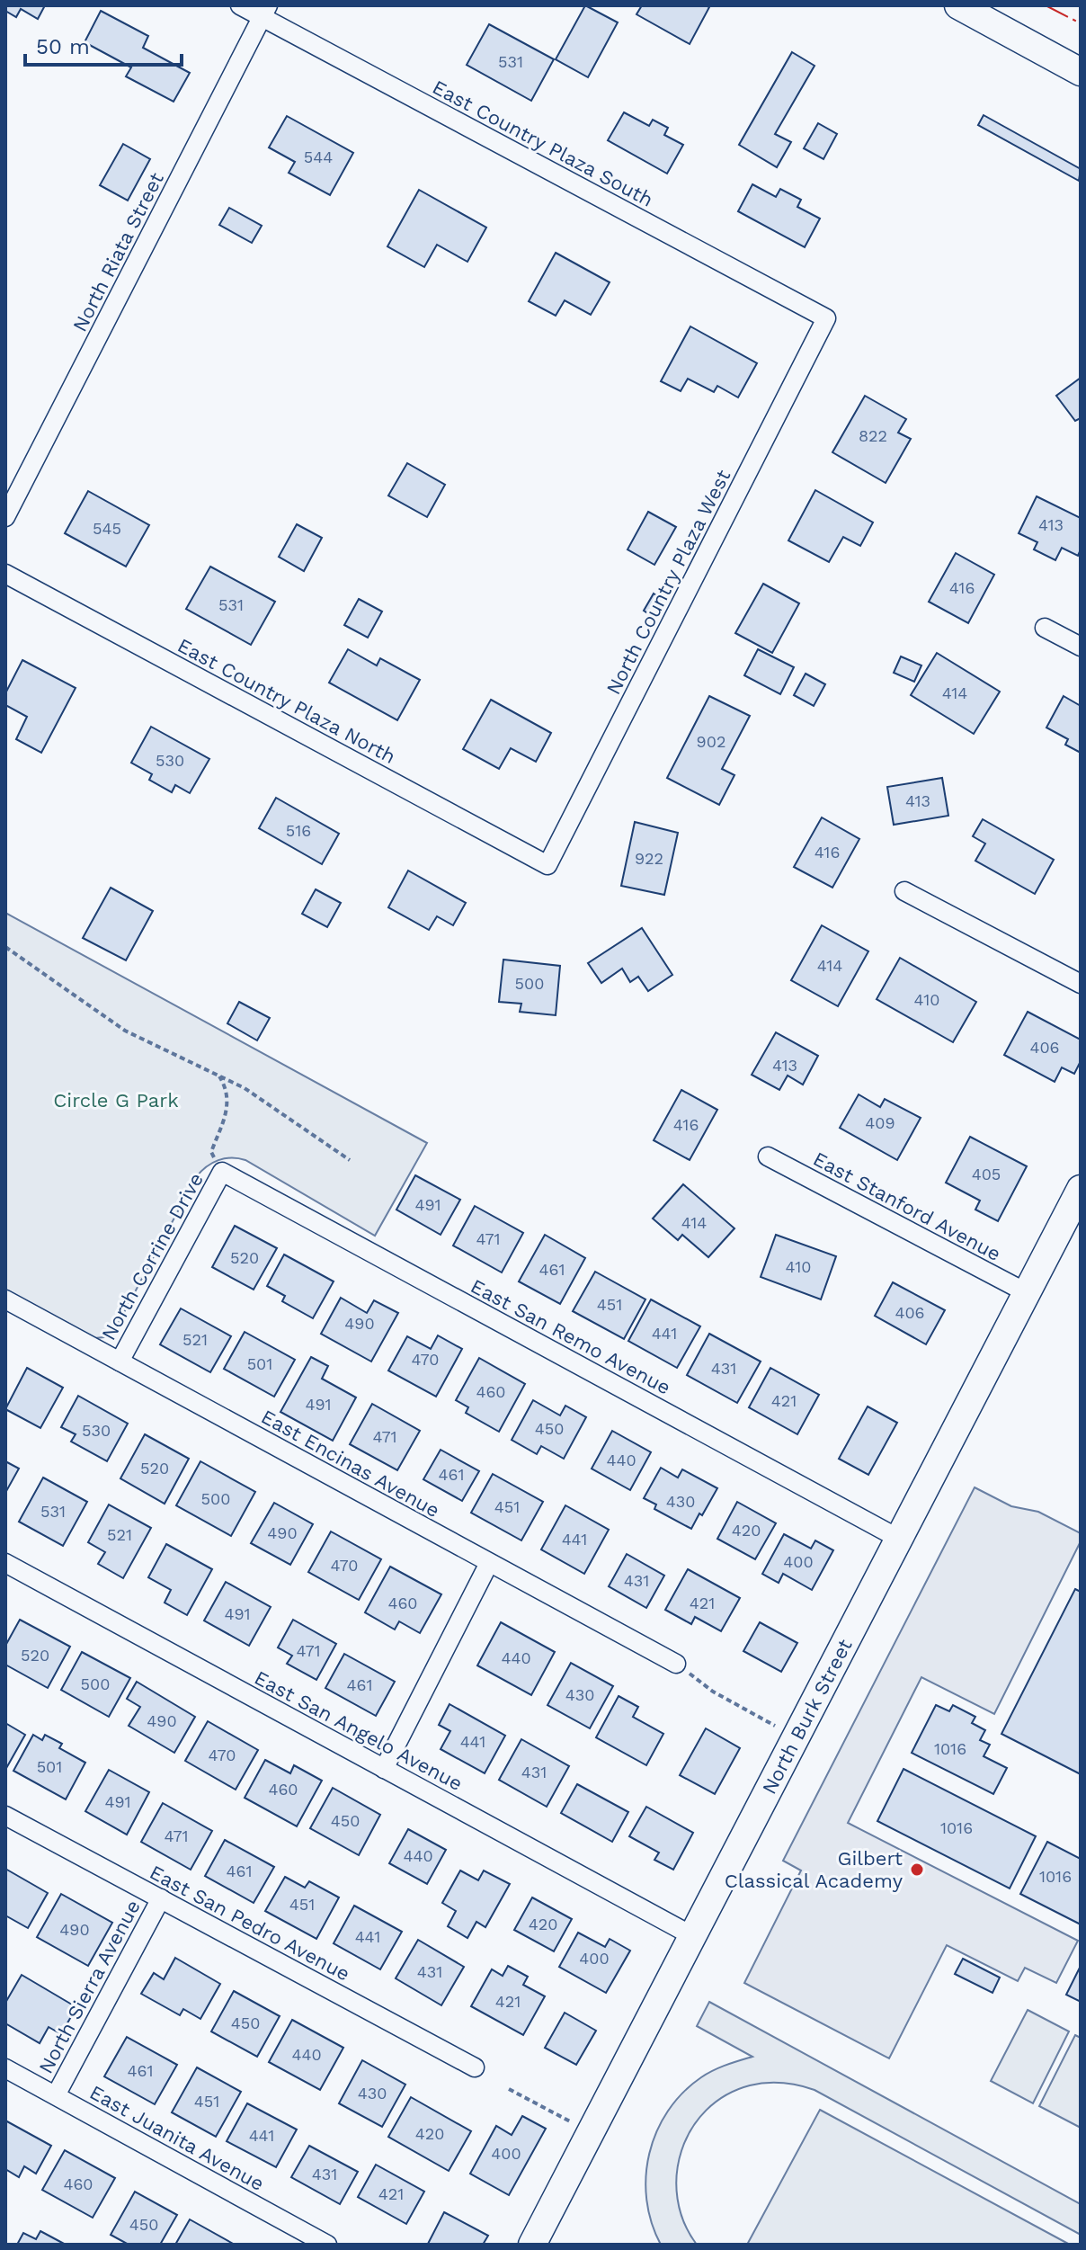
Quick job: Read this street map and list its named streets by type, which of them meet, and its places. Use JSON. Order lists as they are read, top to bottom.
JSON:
{
  "streets": {
    "street": [
      "East Country Plaza South",
      "North Riata Street",
      "North Country Plaza West",
      "East Country Plaza North",
      "East Stanford Avenue",
      "North Corrine Drive",
      "East San Remo Avenue",
      "East Encinas Avenue",
      "North Burk Street",
      "East San Angelo Avenue",
      "East San Pedro Avenue",
      "North Sierra Avenue",
      "East Juanita Avenue"
    ]
  },
  "crossings": [
    ["East Country Plaza South", "North Riata Street"],
    ["East Country Plaza South", "North Country Plaza West"],
    ["North Country Plaza West", "East Country Plaza North"],
    ["East Stanford Avenue", "North Burk Street"],
    ["North Corrine Drive", "East San Remo Avenue"],
    ["North Corrine Drive", "East Encinas Avenue"],
    ["East San Remo Avenue", "North Burk Street"],
    ["North Burk Street", "East San Angelo Avenue"],
    ["East San Pedro Avenue", "North Sierra Avenue"],
    ["North Sierra Avenue", "East Juanita Avenue"]
  ],
  "parks": ["Circle G Park"],
  "places": ["Gilbert Classical Academy"],
  "house_numbers": [
    "531",
    "544",
    "822",
    "413",
    "545",
    "416",
    "531",
    "414",
    "902",
    "530",
    "413",
    "516",
    "416",
    "922",
    "414",
    "500",
    "410",
    "406",
    "413",
    "409",
    "416",
    "405",
    "491",
    "414",
    "471",
    "520",
    "410",
    "461",
    "451",
    "406",
    "490",
    "441",
    "521",
    "470",
    "501",
    "431",
    "460",
    "421",
    "491",
    "450",
    "530",
    "471",
    "440",
    "520",
    "461",
    "500",
    "430",
    "451",
    "531",
    "420",
    "490",
    "521",
    "441",
    "400",
    "470",
    "431",
    "460",
    "421",
    "491",
    "471",
    "520",
    "440",
    "500",
    "461",
    "430",
    "490",
    "441",
    "1016",
    "470",
    "501",
    "431",
    "460",
    "491",
    "450",
    "1016",
    "471",
    "440",
    "461",
    "1016",
    "451",
    "420",
    "490",
    "441",
    "400",
    "431",
    "421",
    "450",
    "440",
    "461",
    "430",
    "451",
    "420",
    "441",
    "400",
    "431",
    "460",
    "421",
    "450"
  ],
  "scale_bar": "50 m"
}
